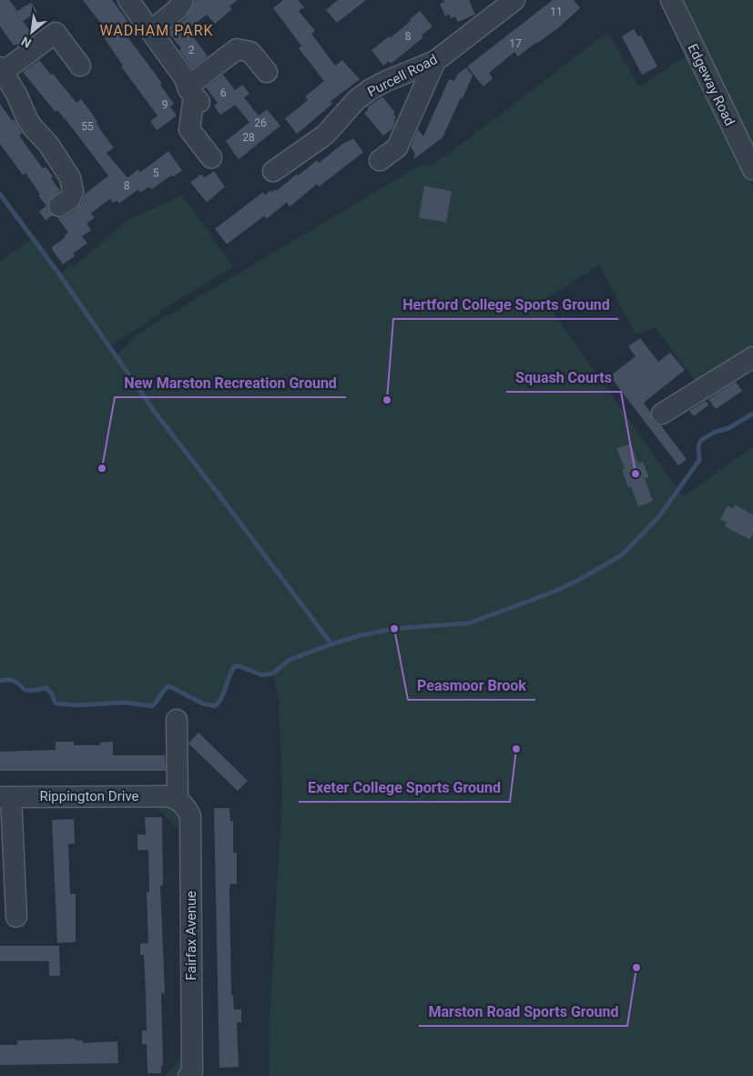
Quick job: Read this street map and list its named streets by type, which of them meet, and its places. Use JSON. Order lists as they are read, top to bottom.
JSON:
{
  "streets": {
    "street": [
      "Purcell Road",
      "Edgeway Road",
      "Rippington Drive",
      "Fairfax Avenue"
    ]
  },
  "crossings": [
    ["Rippington Drive", "Fairfax Avenue"]
  ],
  "districts": ["WADHAM PARK"],
  "places": [
    "Hertford College Sports Ground",
    "New Marston Recreation Ground",
    "Squash Courts",
    "Peasmoor Brook",
    "Exeter College Sports Ground",
    "Marston Road Sports Ground"
  ],
  "house_numbers": [
    "11",
    "8",
    "17",
    "2",
    "6",
    "9",
    "26",
    "55",
    "28",
    "5",
    "8"
  ],
  "north": "bottom left"
}
